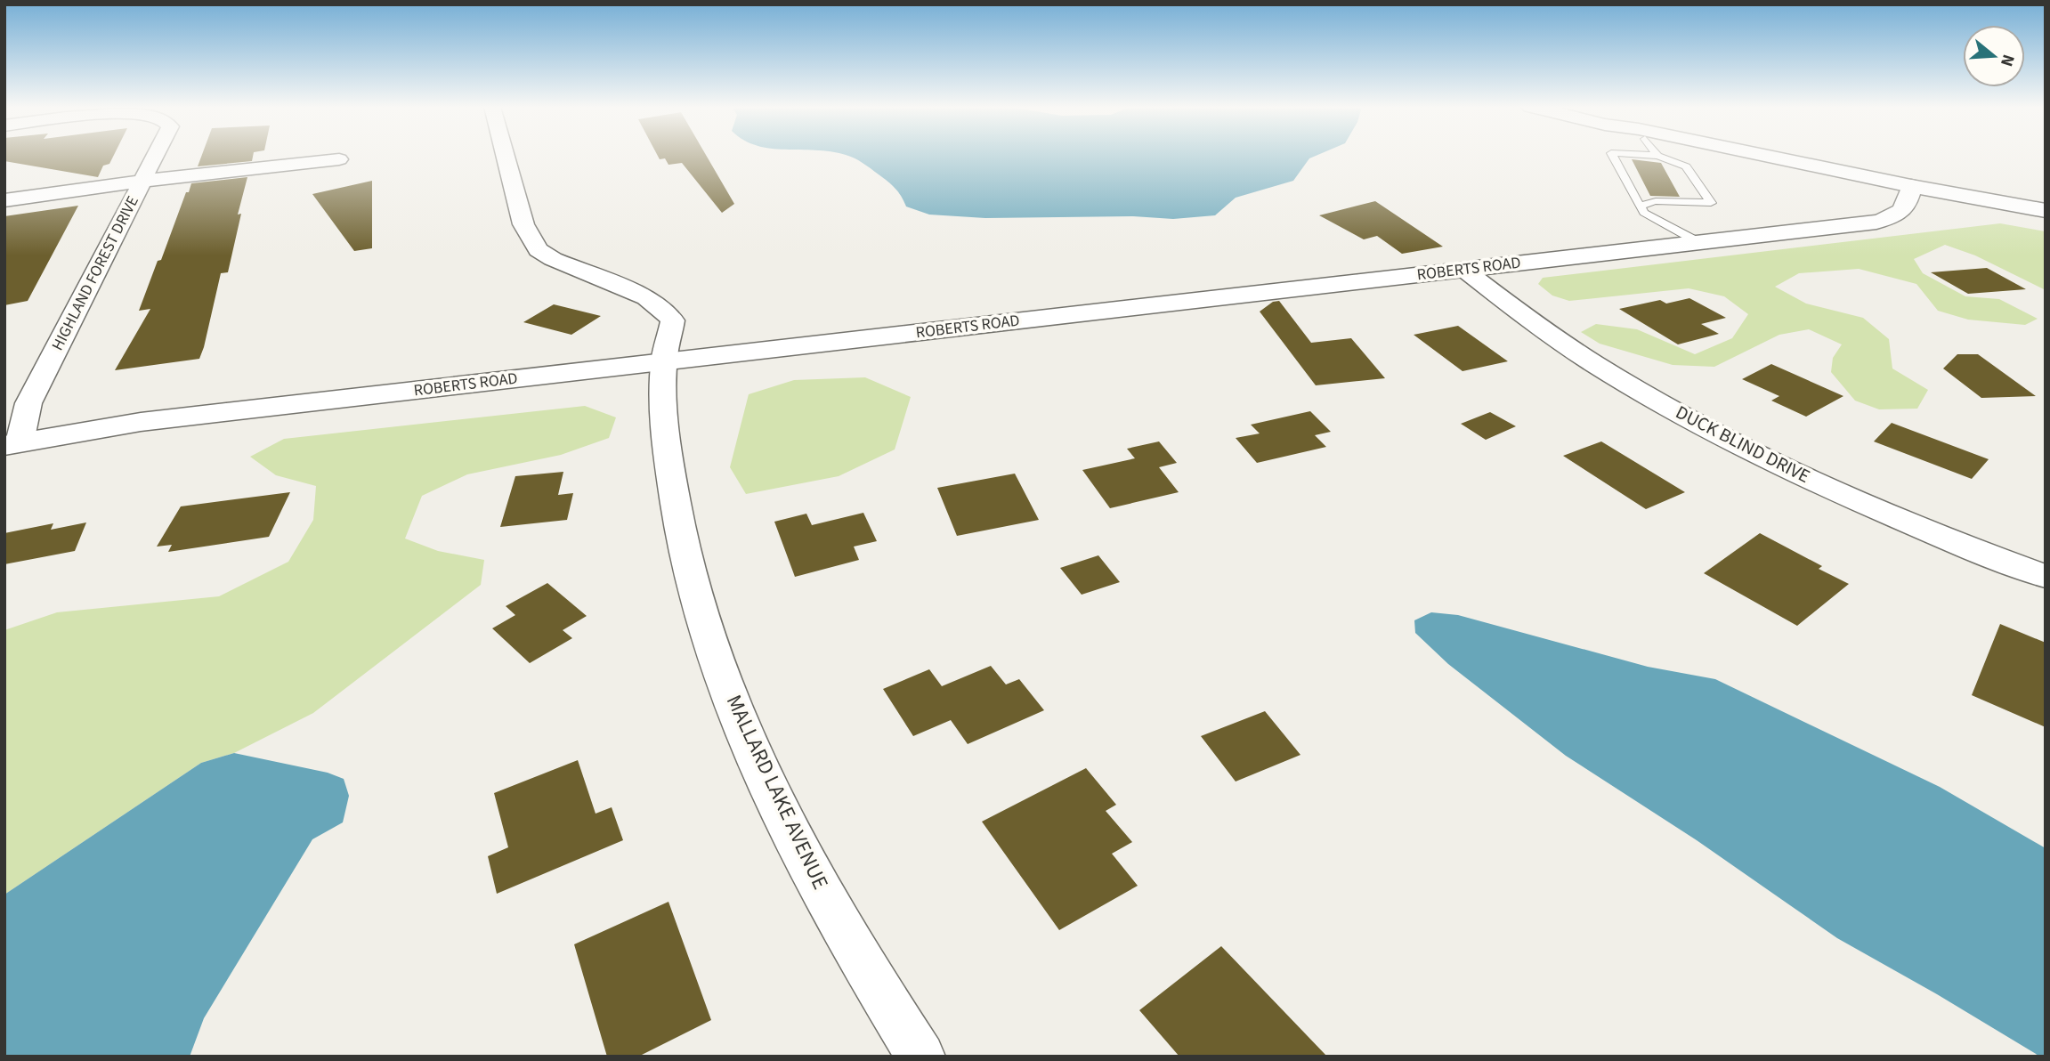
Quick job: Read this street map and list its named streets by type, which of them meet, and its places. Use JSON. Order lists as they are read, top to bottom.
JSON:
{
  "streets": {
    "main road": ["ROBERTS ROAD"],
    "street": ["HIGHLAND FOREST DRIVE", "DUCK BLIND DRIVE", "MALLARD LAKE AVENUE"]
  },
  "crossings": [
    ["ROBERTS ROAD", "HIGHLAND FOREST DRIVE"],
    ["ROBERTS ROAD", "DUCK BLIND DRIVE"],
    ["ROBERTS ROAD", "MALLARD LAKE AVENUE"]
  ],
  "north": "right"
}
